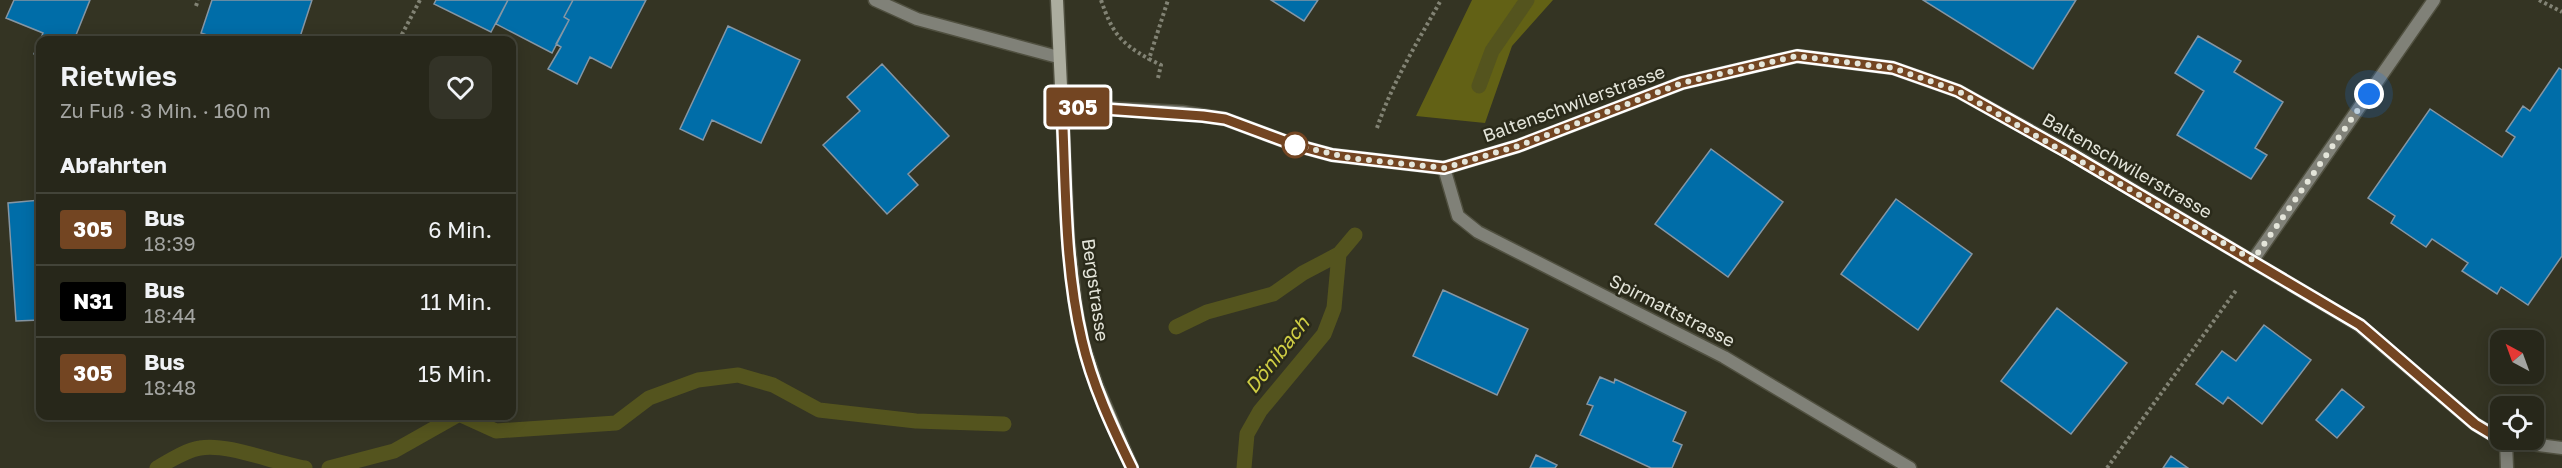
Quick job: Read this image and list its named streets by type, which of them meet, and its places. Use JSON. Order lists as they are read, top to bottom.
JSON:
{
  "streets": {
    "street": ["Baltenschwilerstrasse", "Bergstrasse", "Spirmattstrasse"]
  },
  "crossings": [
    ["Baltenschwilerstrasse", "Bergstrasse"],
    ["Baltenschwilerstrasse", "Spirmattstrasse"]
  ],
  "water": ["Dönibach"],
  "lines": ["bus line 305"],
  "north": "top left",
  "page": {
    "on_map": "305",
    "heading": [
      ["Rietwies", "Zu Fuß · 3 Min. · 160 m"],
      "Abfahrten"
    ],
    "list": [
      {
        "mark": "305",
        "name": "Bus",
        "note": "18:39",
        "value": "6 Min."
      },
      {
        "mark": "N31",
        "name": "Bus",
        "note": "18:44",
        "value": "11 Min."
      },
      {
        "mark": "305",
        "name": "Bus",
        "note": "18:48",
        "value": "15 Min."
      }
    ]
  }
}
